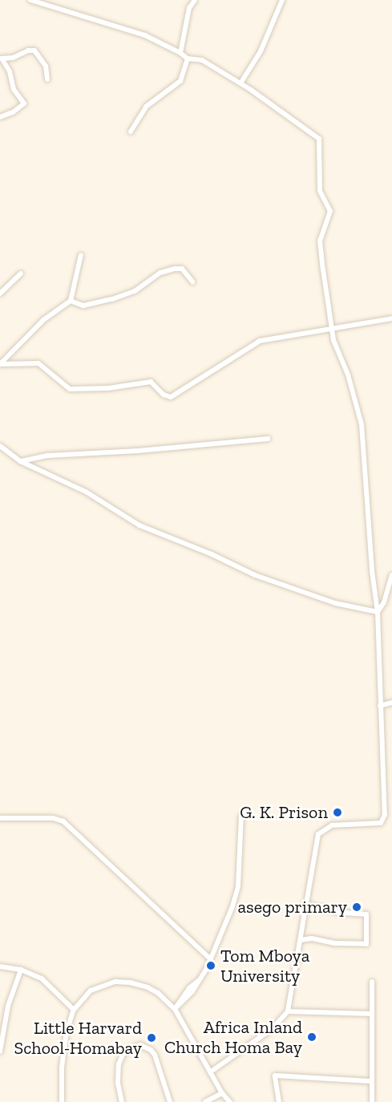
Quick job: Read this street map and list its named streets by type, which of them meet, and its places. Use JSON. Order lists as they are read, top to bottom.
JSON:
{
  "places": [
    "G. K. Prison",
    "asego primary",
    "Tom Mboya University",
    "Africa Inland Church Homa Bay",
    "Little Harvard School-Homabay"
  ]
}
